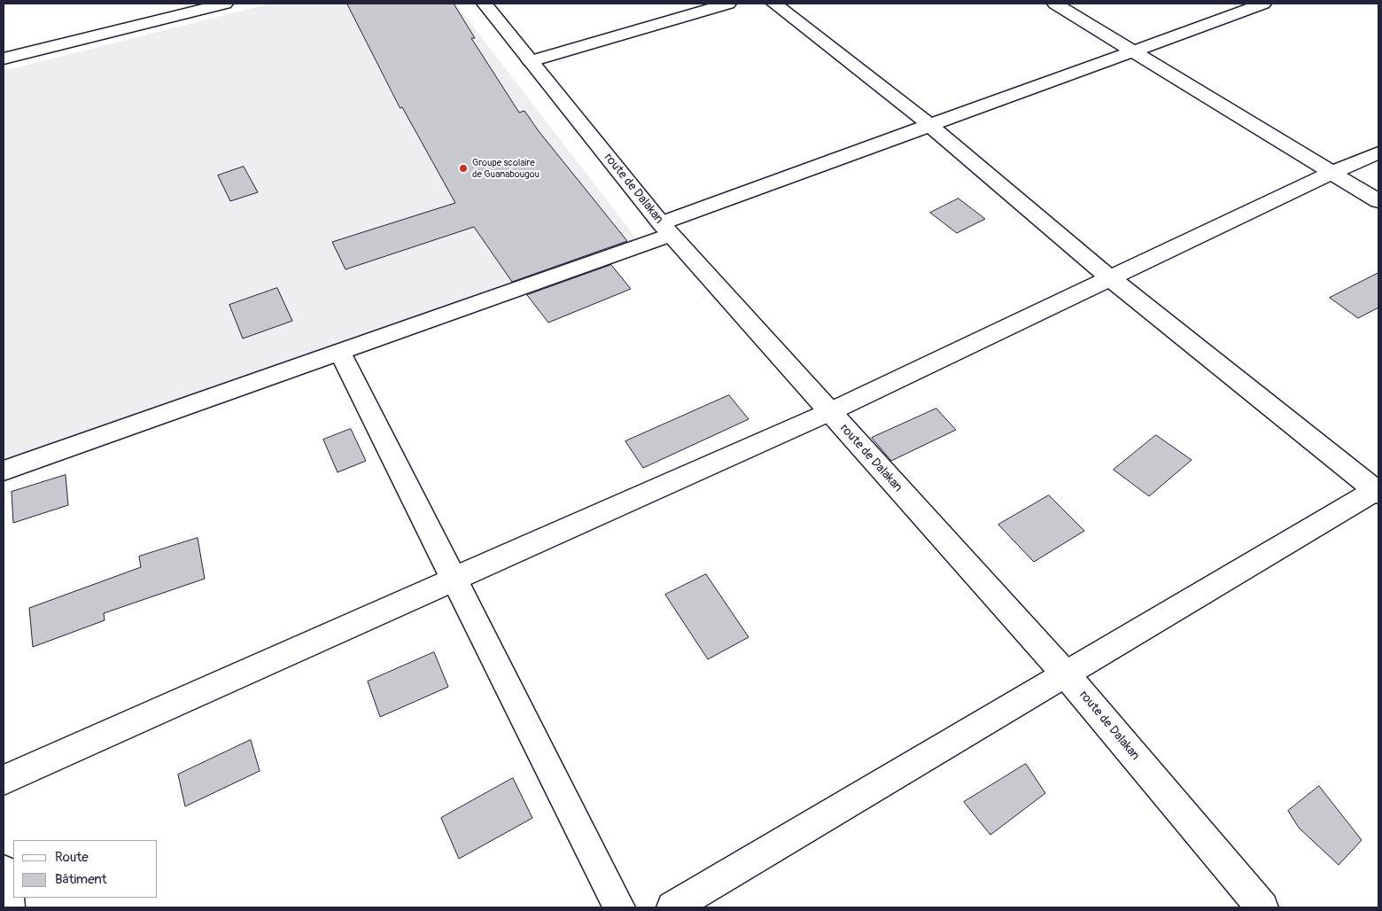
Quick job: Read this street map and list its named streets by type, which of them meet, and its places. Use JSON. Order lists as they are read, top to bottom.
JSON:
{
  "streets": {
    "street": ["route de Dalakan"]
  },
  "places": ["Groupe scolaire de Guanabougou"],
  "legend": ["Route", "Bâtiment"]
}
